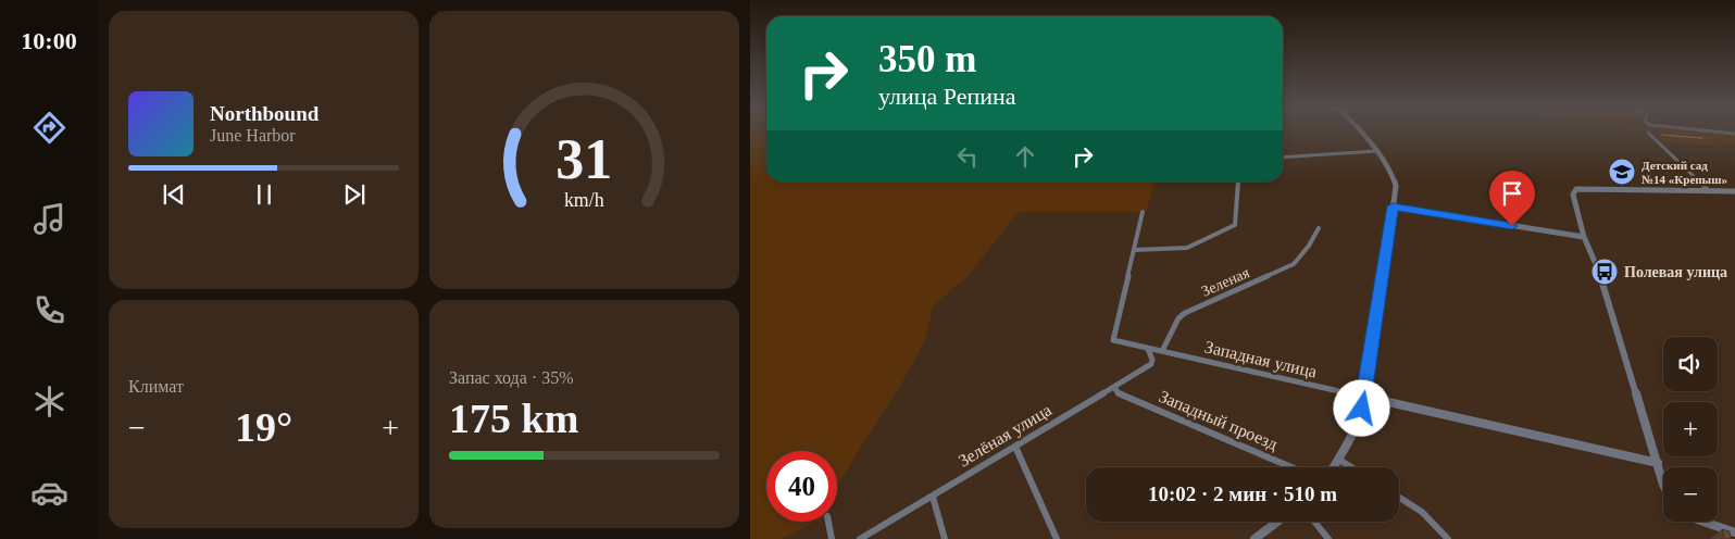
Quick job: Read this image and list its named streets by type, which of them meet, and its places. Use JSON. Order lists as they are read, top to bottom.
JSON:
{
  "streets": {
    "street": [
      "Зеленая",
      "Западная улица",
      "Западный проезд",
      "Зелёная улица"
    ]
  },
  "crossings": [
    ["Зеленая", "Западная улица"],
    ["Западная улица", "Зелёная улица"],
    ["Западный проезд", "Зелёная улица"]
  ],
  "places": {
    "school or university": ["Детский сад №14 «Крепыш»"],
    "bus stop": ["Полевая улица"]
  },
  "page": {
    "tabs": "10:00",
    "turn": ["350 m", "улица Репина"],
    "song": ["Northbound", "June Harbor"],
    "tile": [
      "Климат",
      ["Запас хода · 35%", "175 km"]
    ],
    "map_buttons": ["+", "−"],
    "heat": ["−", "19°", "+"],
    "limit": "40",
    "trip": "10:02 · 2 мин · 510 m",
    "gauge": ["31", "km/h"]
  }
}
